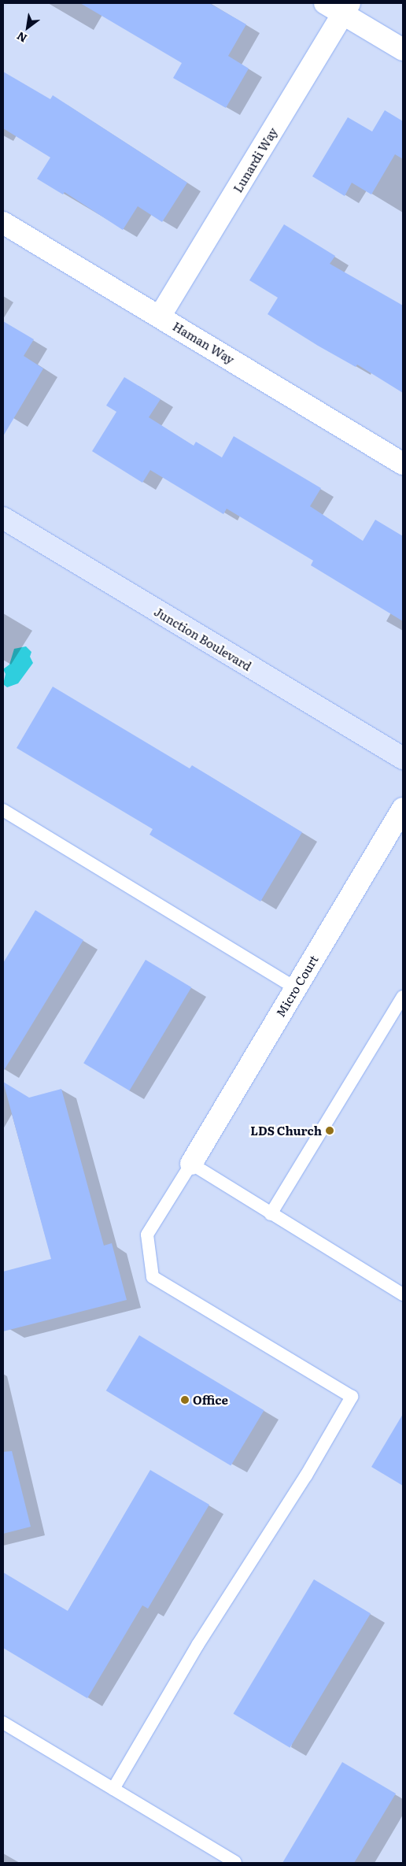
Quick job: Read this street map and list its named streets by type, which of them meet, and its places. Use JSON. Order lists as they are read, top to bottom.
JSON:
{
  "streets": {
    "main road": ["Junction Boulevard"],
    "street": ["Lunardi Way", "Haman Way", "Micro Court"]
  },
  "crossings": [
    ["Lunardi Way", "Haman Way"]
  ],
  "places": ["LDS Church", "Office"],
  "north": "bottom left"
}
